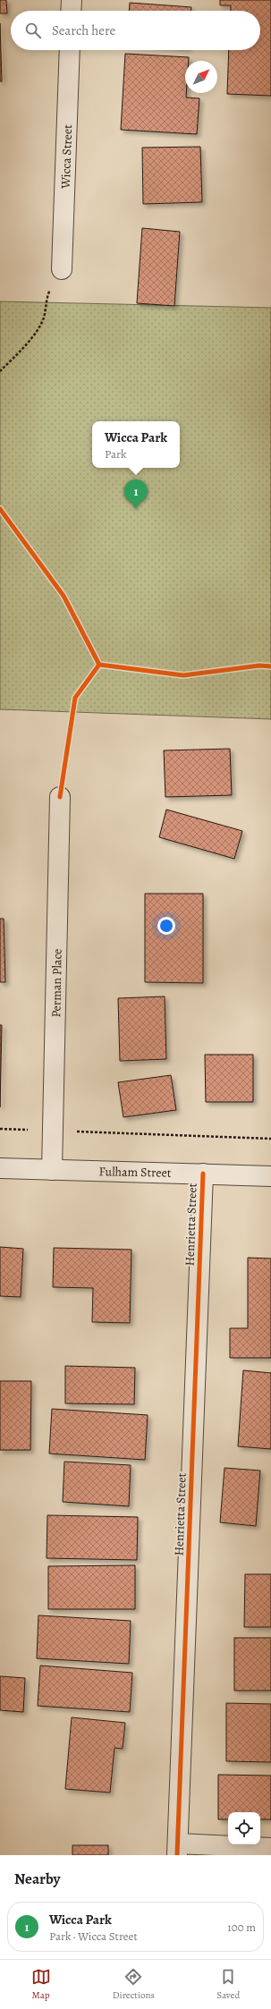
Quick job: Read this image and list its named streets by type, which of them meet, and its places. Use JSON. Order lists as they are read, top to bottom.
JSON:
{
  "streets": {
    "street": [
      "Wicca Street",
      "Perman Place",
      "Fulham Street",
      "Henrietta Street"
    ]
  },
  "crossings": [
    ["Perman Place", "Fulham Street"],
    ["Fulham Street", "Henrietta Street"]
  ],
  "north": "top right",
  "page": {
    "search": "Search here",
    "popup": ["Wicca Park", "Park"],
    "pins": "1",
    "heading": "Nearby",
    "list": [
      {
        "mark": "1",
        "name": "Wicca Park",
        "note": "Park · Wicca Street",
        "value": "100 m"
      }
    ],
    "nav": ["Map", "Directions", "Saved"]
  }
}
